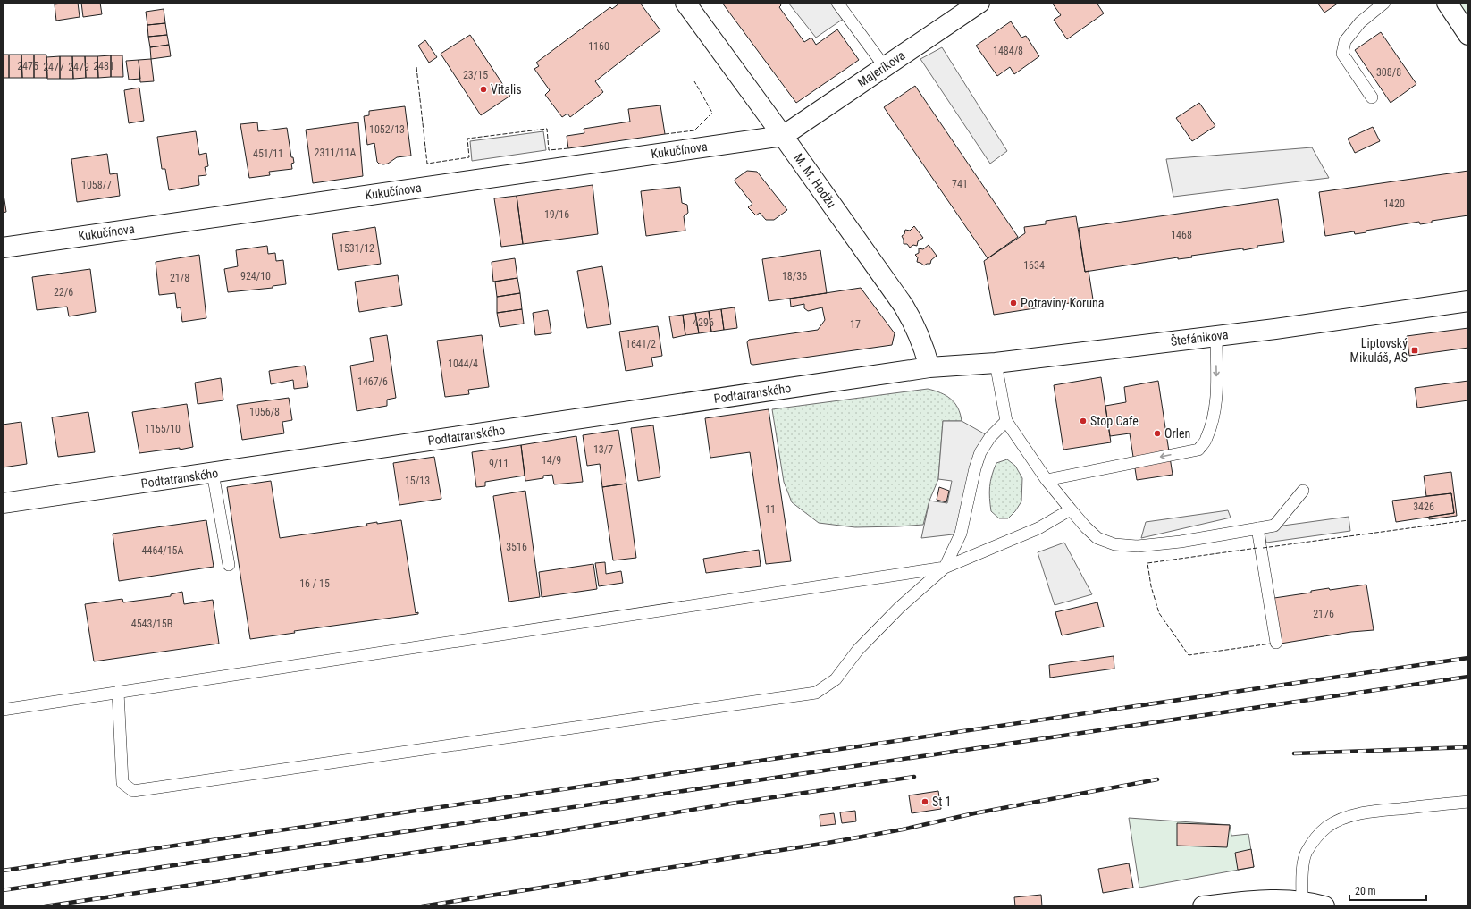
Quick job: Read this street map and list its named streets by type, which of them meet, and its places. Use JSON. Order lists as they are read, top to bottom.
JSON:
{
  "streets": {
    "street": [
      "Majeríkova",
      "Kukučínova",
      "M. M. Hodžu",
      "Štefánikova",
      "Podtatranského"
    ]
  },
  "crossings": [
    ["Majeríkova", "Kukučínova"],
    ["Majeríkova", "M. M. Hodžu"],
    ["Kukučínova", "M. M. Hodžu"],
    ["M. M. Hodžu", "Štefánikova"],
    ["M. M. Hodžu", "Podtatranského"],
    ["Štefánikova", "Podtatranského"]
  ],
  "places": {
    "other": [
      "Vitalis",
      "Potraviny Koruna",
      "Stop Cafe",
      "Orlen",
      "St 1"
    ],
    "transit": ["Liptovský Mikuláš, AS"]
  },
  "house_numbers": [
    "1160",
    "1484/8",
    "2475",
    "2481",
    "2477",
    "2479",
    "308/8",
    "23/15",
    "1052/13",
    "2311/11A",
    "451/11",
    "741",
    "1058/7",
    "1420",
    "19/16",
    "1468",
    "1531/12",
    "1634",
    "924/10",
    "18/36",
    "21/8",
    "22/6",
    "4296",
    "17",
    "1641/2",
    "1044/4",
    "1467/6",
    "1056/8",
    "1155/10",
    "13/7",
    "14/9",
    "9/11",
    "15/13",
    "3426",
    "11",
    "3516",
    "4464/15A",
    "16 / 15",
    "2176",
    "4543/15B"
  ],
  "scale_bar": "20 m"
}
